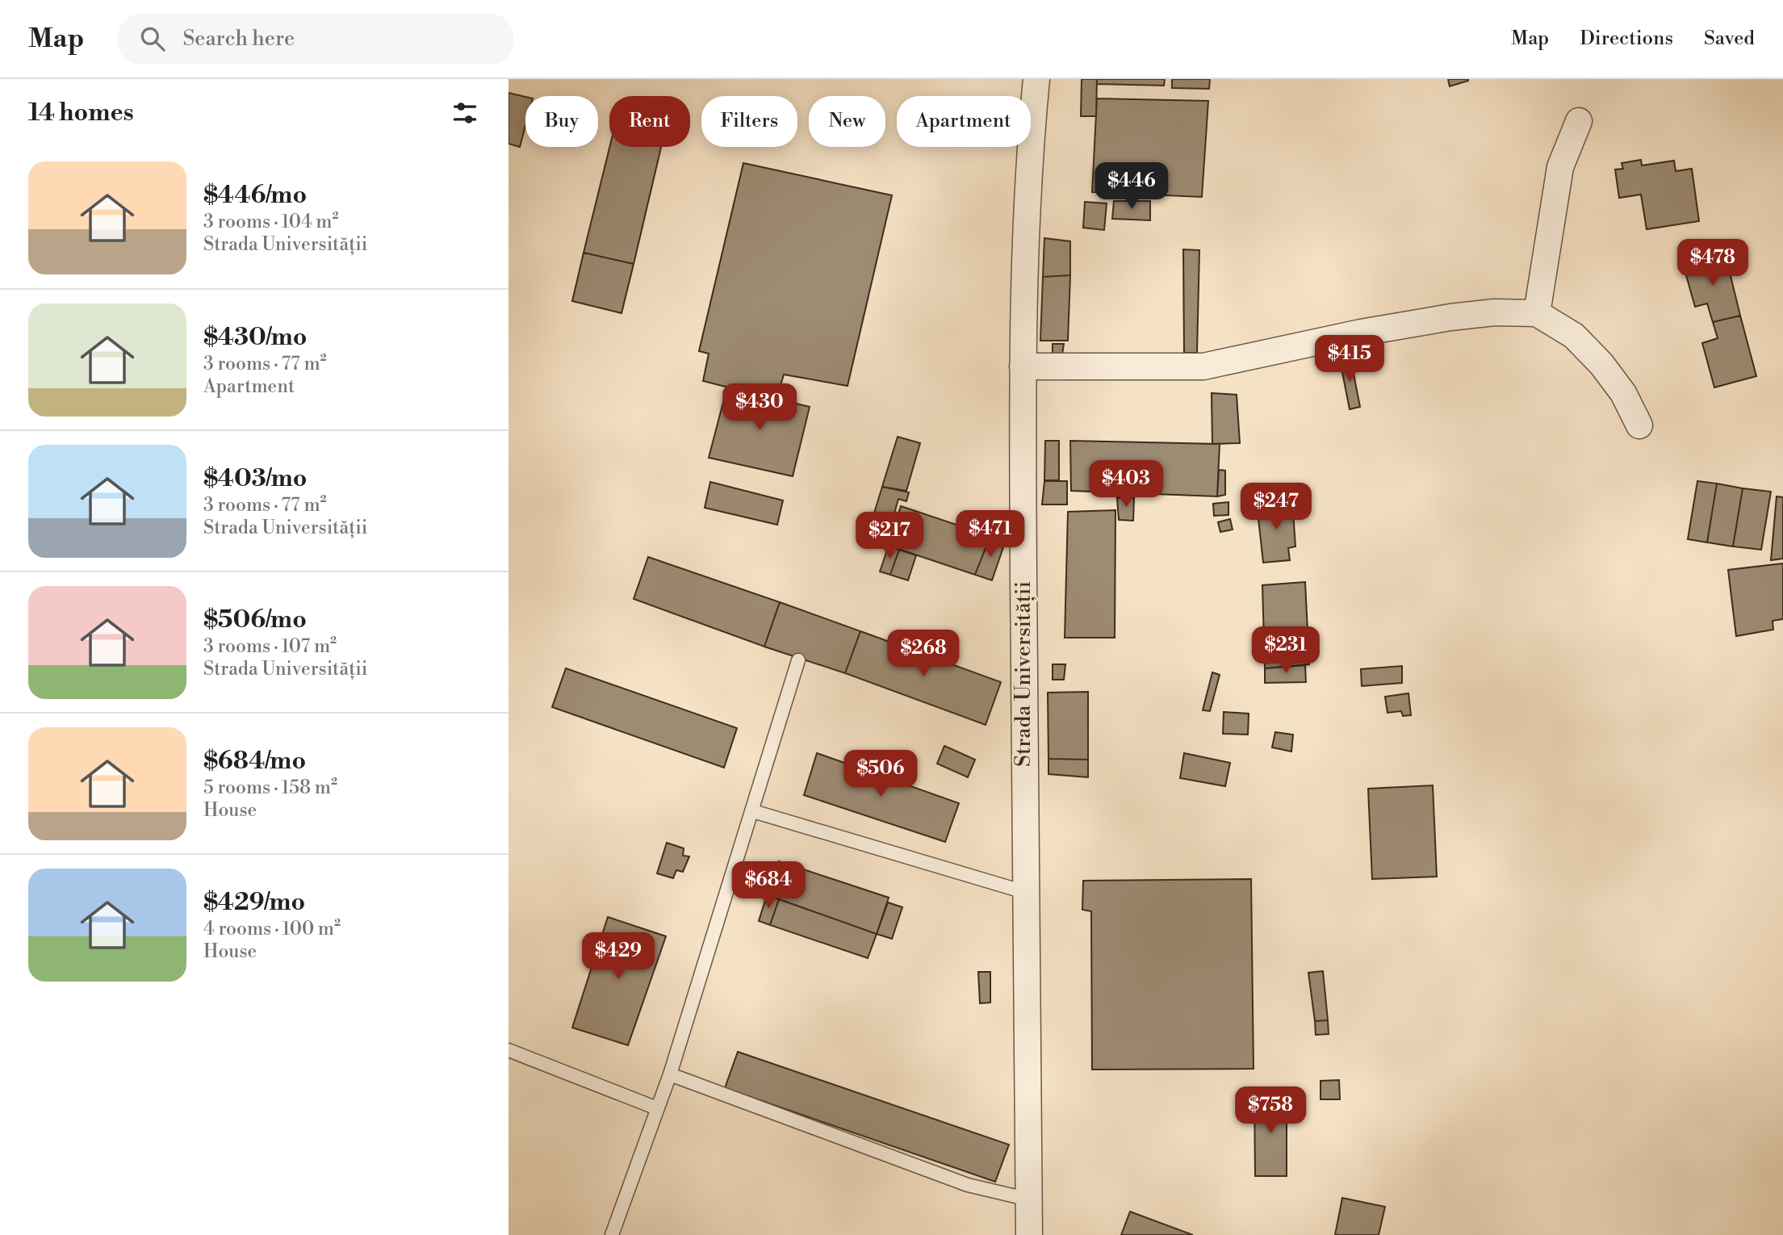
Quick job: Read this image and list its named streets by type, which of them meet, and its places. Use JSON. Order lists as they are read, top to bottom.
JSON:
{
  "streets": {
    "street": ["Strada Universității"]
  },
  "page": {
    "header": "Map",
    "search": "Search here",
    "nav": ["Map", "Directions", "Saved"],
    "heading": "14 homes",
    "chip": [
      "Buy",
      "Rent",
      "Filters",
      "New",
      "Apartment"
    ],
    "list": [
      {
        "name": "$446/mo",
        "note": "3 rooms · 104 m² · Strada Universității"
      },
      {
        "name": "$430/mo",
        "note": "3 rooms · 77 m² · Apartment"
      },
      {
        "name": "$403/mo",
        "note": "3 rooms · 77 m² · Strada Universității"
      },
      {
        "name": "$506/mo",
        "note": "3 rooms · 107 m² · Strada Universității"
      },
      {
        "name": "$684/mo",
        "note": "5 rooms · 158 m² · House"
      },
      {
        "name": "$429/mo",
        "note": "4 rooms · 100 m² · House"
      }
    ],
    "price": [
      "$446",
      "$478",
      "$415",
      "$430",
      "$403",
      "$247",
      "$471",
      "$217",
      "$231",
      "$268",
      "$506",
      "$684",
      "$429",
      "$758"
    ]
  }
}
